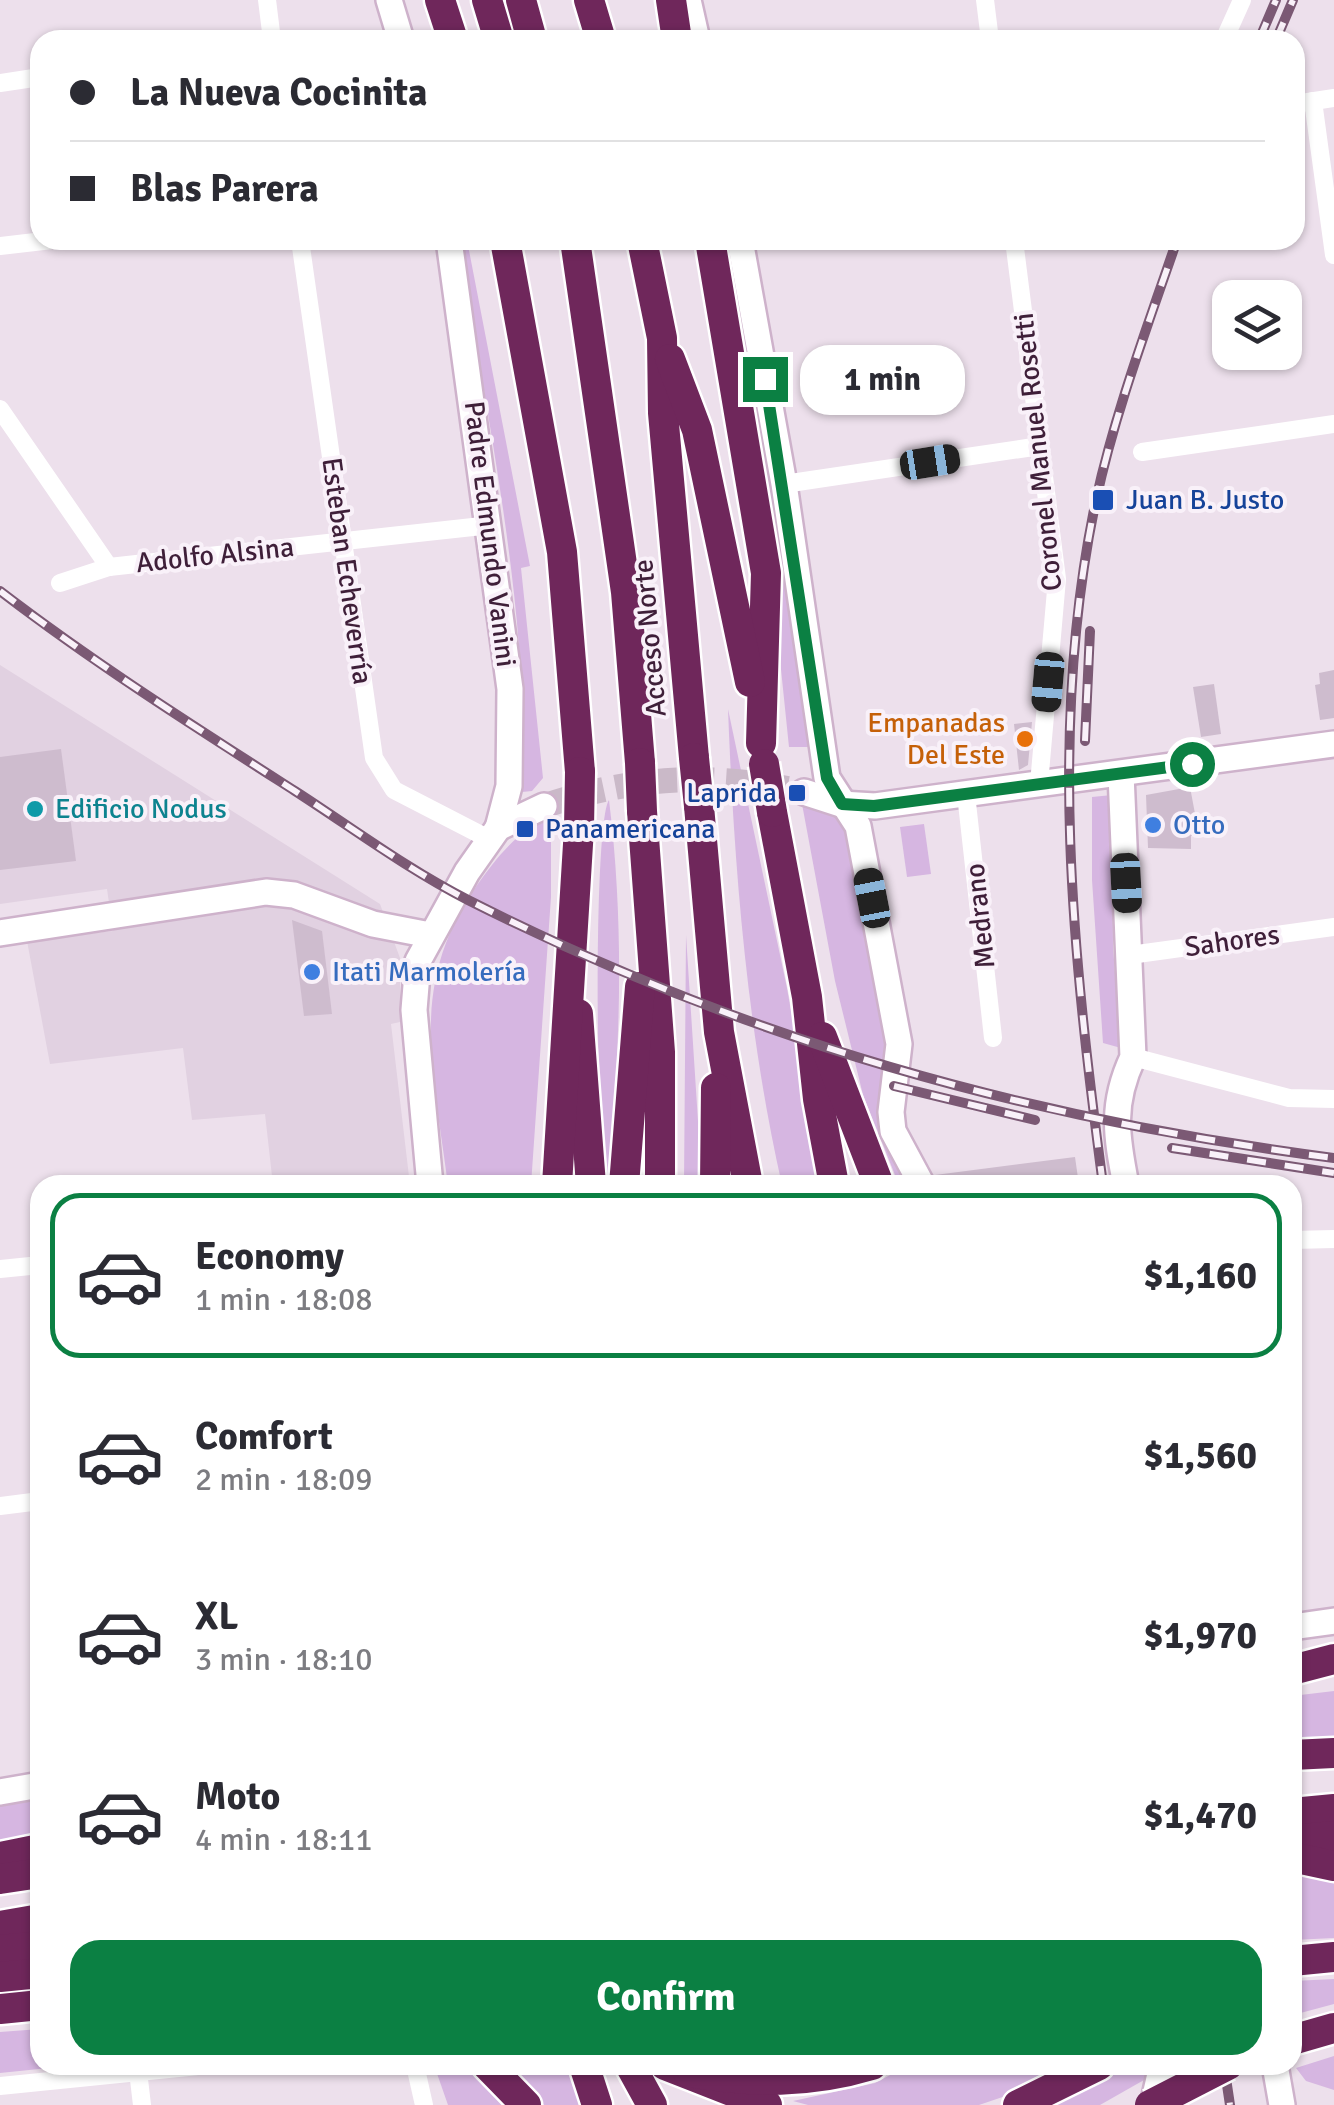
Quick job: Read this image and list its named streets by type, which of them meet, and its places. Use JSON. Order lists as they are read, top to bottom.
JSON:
{
  "streets": {
    "highway": ["Acceso Norte"],
    "street": [
      "Coronel Manuel Rosetti",
      "Padre Edmundo Vanini",
      "Adolfo Alsina",
      "Esteban Echeverría",
      "Medrano",
      "Sahores"
    ]
  },
  "crossings": [
    ["Padre Edmundo Vanini", "Adolfo Alsina"],
    ["Padre Edmundo Vanini", "Esteban Echeverría"],
    ["Adolfo Alsina", "Esteban Echeverría"]
  ],
  "places": {
    "transit": ["Juan B. Justo", "Laprida", "Panamericana"],
    "other": [
      "Empanadas Del Este",
      "Edificio Nodus",
      "Otto",
      "Itati Marmolería"
    ]
  },
  "page": {
    "banner": ["La Nueva Cocinita", "Blas Parera"],
    "bubble": "1 min",
    "list": [
      {
        "name": "Economy",
        "note": "1 min · 18:08",
        "value": "$1,160"
      },
      {
        "name": "Comfort",
        "note": "2 min · 18:09",
        "value": "$1,560"
      },
      {
        "name": "XL",
        "note": "3 min · 18:10",
        "value": "$1,970"
      },
      {
        "name": "Moto",
        "note": "4 min · 18:11",
        "value": "$1,470"
      }
    ],
    "buttons": "Confirm"
  }
}
